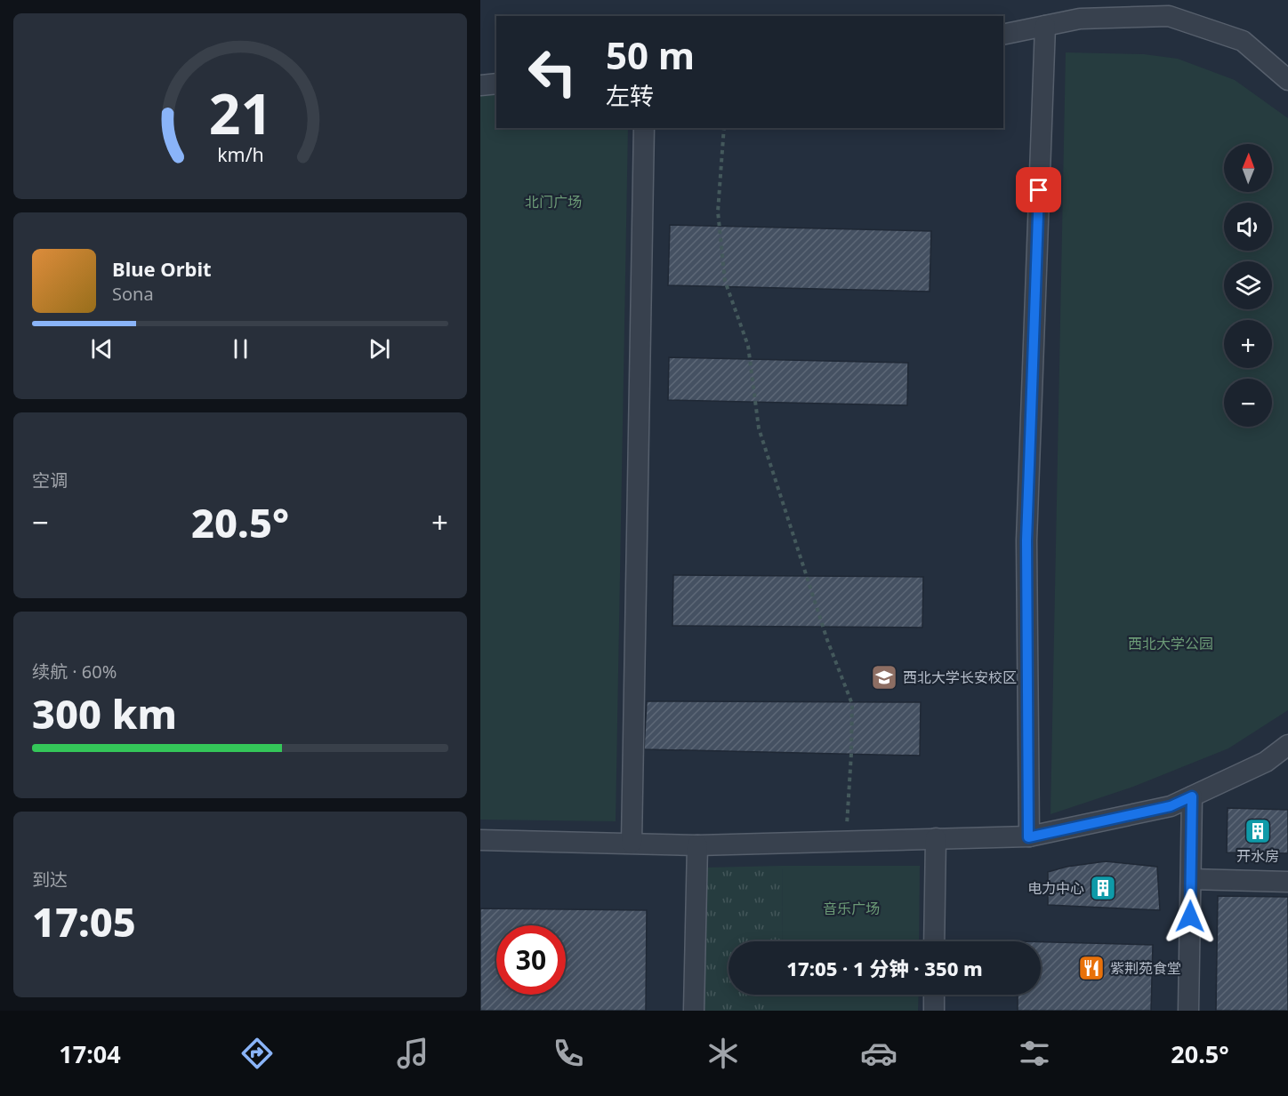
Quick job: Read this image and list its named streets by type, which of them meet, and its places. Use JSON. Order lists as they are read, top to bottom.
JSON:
{
  "parks": ["北门广场", "西北大学公园", "音乐广场"],
  "places": {
    "school or university": ["西北大学长安校区"],
    "building": ["开水房", "电力中心"],
    "restaurant": ["紫荆苑食堂"]
  },
  "north": "top",
  "page": {
    "turn": ["50 m", "左转"],
    "map_buttons": ["+", "−"],
    "song": ["Blue Orbit", "Sona"],
    "tile": [
      "空调",
      ["续航 · 60%", "300 km"],
      ["到达", "17:05"]
    ],
    "heat": ["−", "20.5°", "+"],
    "limit": "30",
    "trip": "17:05 · 1 分钟 · 350 m",
    "tabs": ["17:04", "20.5°"],
    "gauge": ["21", "km/h"]
  }
}
